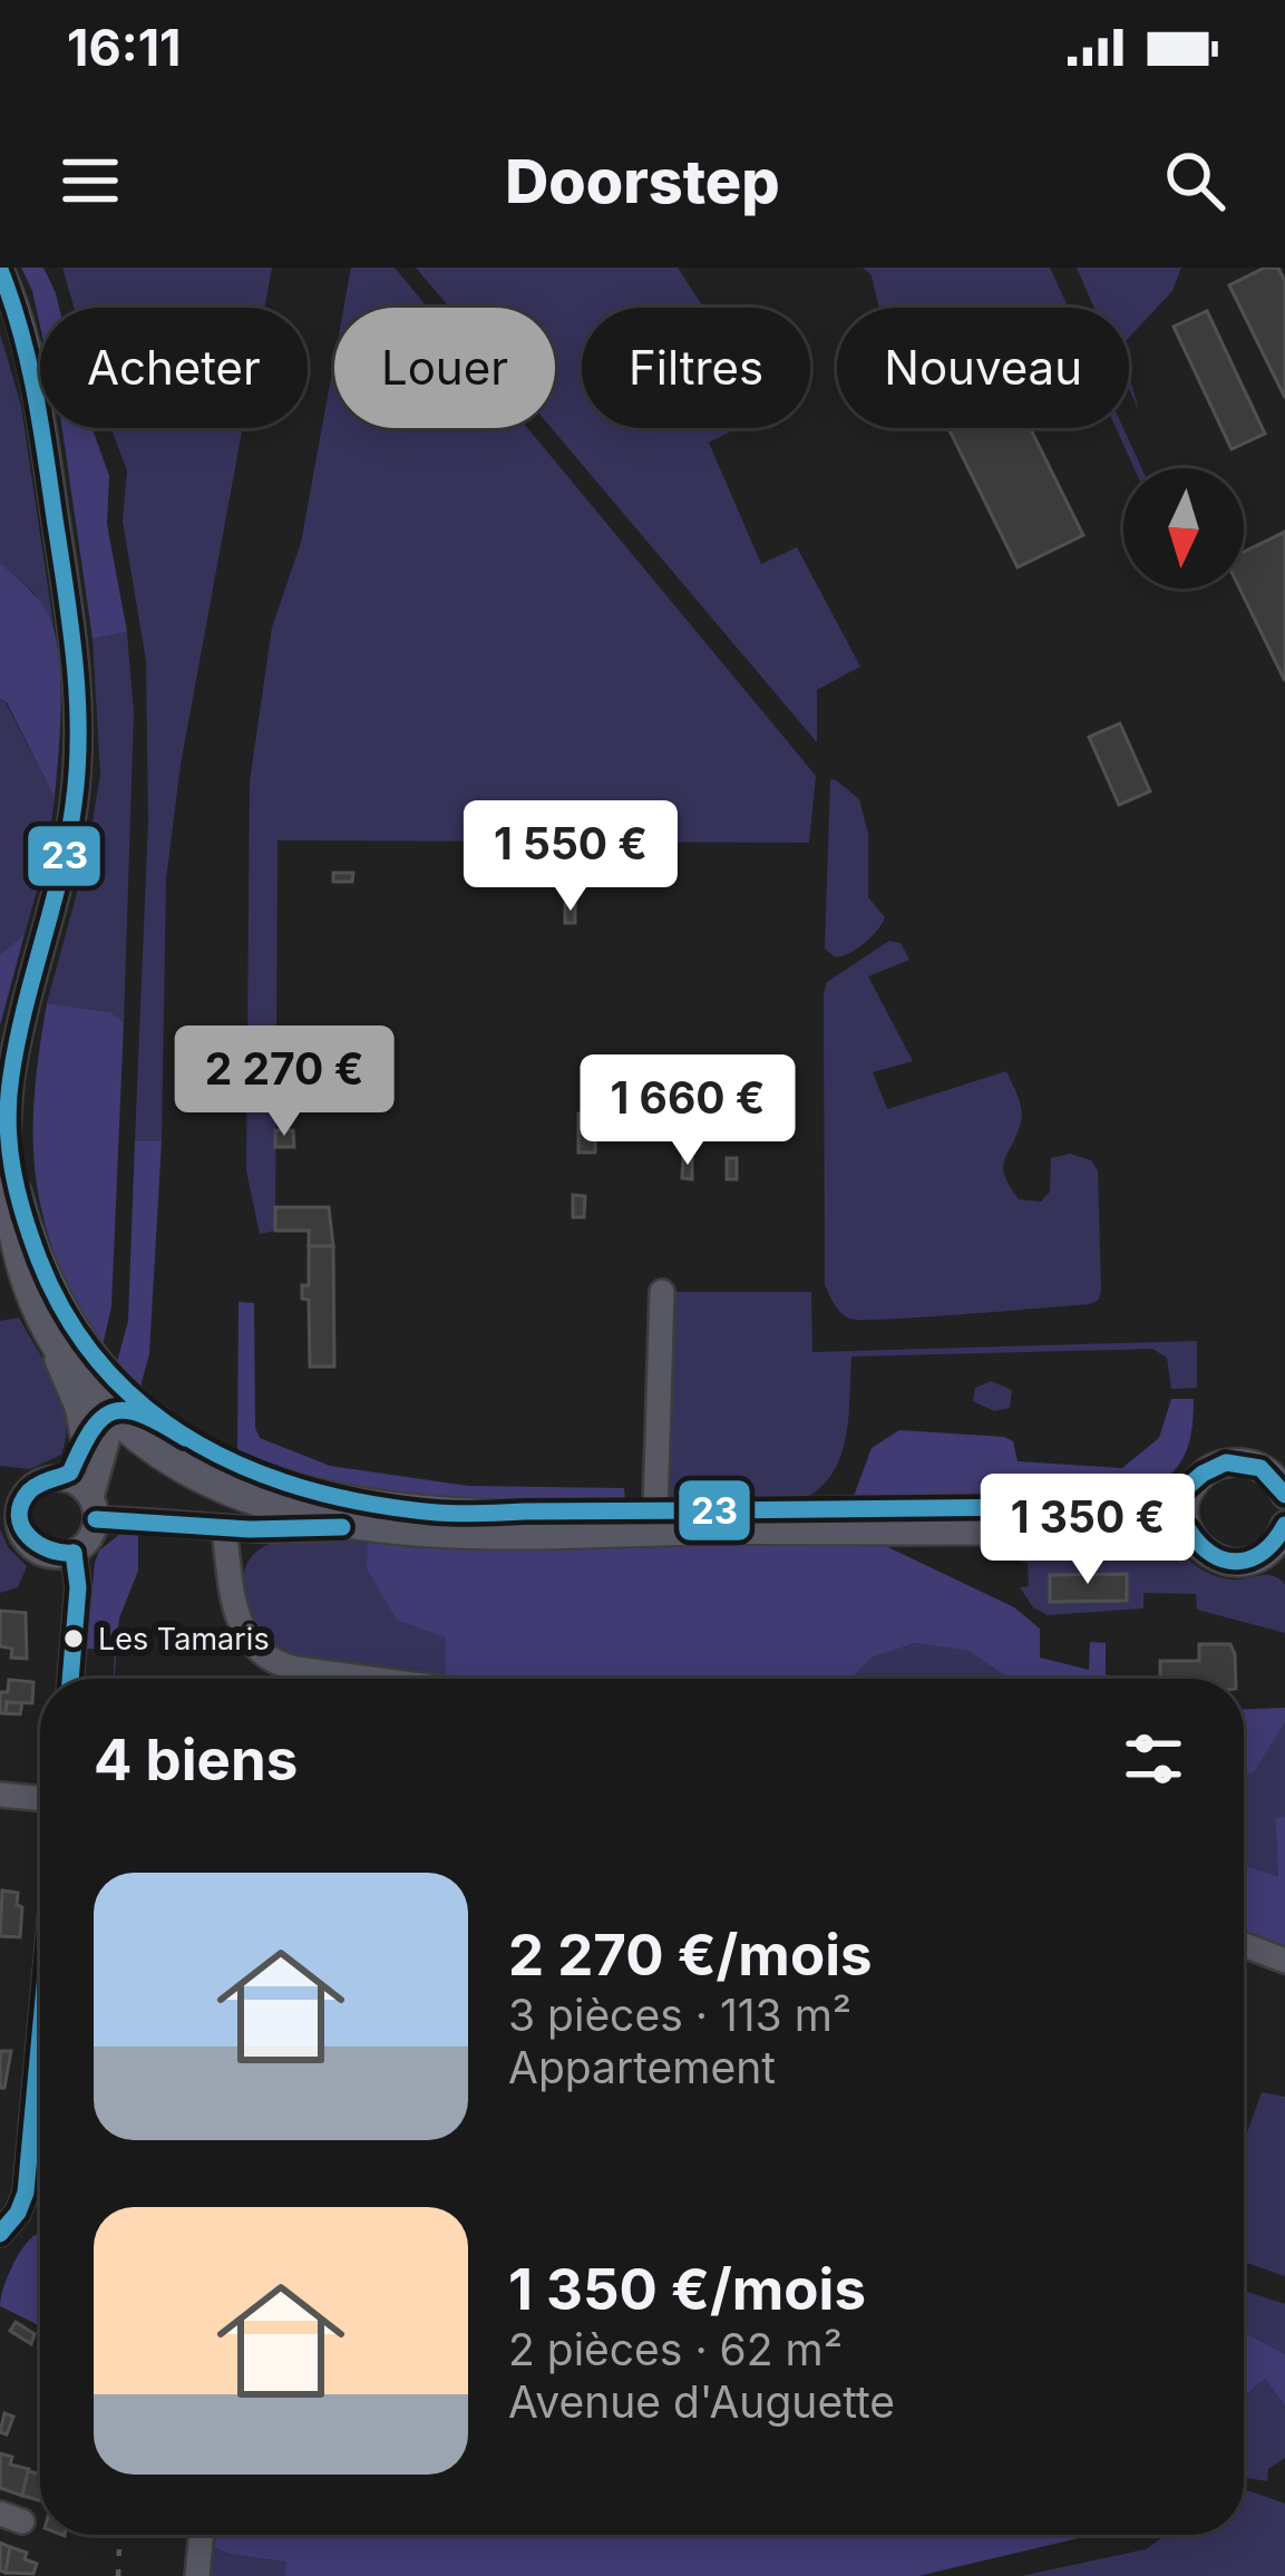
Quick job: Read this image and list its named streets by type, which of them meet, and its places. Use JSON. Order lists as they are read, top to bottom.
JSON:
{
  "places": ["Les Tamaris"],
  "lines": ["transit line 23"],
  "north": "bottom",
  "page": {
    "status": "16:11",
    "header": "Doorstep",
    "chip": [
      "Acheter",
      "Louer",
      "Filtres",
      "Nouveau"
    ],
    "price": [
      "1 550 €",
      "2 270 €",
      "1 660 €",
      "1 350 €"
    ],
    "heading": "4 biens",
    "list": [
      {
        "name": "2 270 €/mois",
        "note": "3 pièces · 113 m² · Appartement"
      },
      {
        "name": "1 350 €/mois",
        "note": "2 pièces · 62 m² · Avenue d'Auguette"
      }
    ]
  }
}
